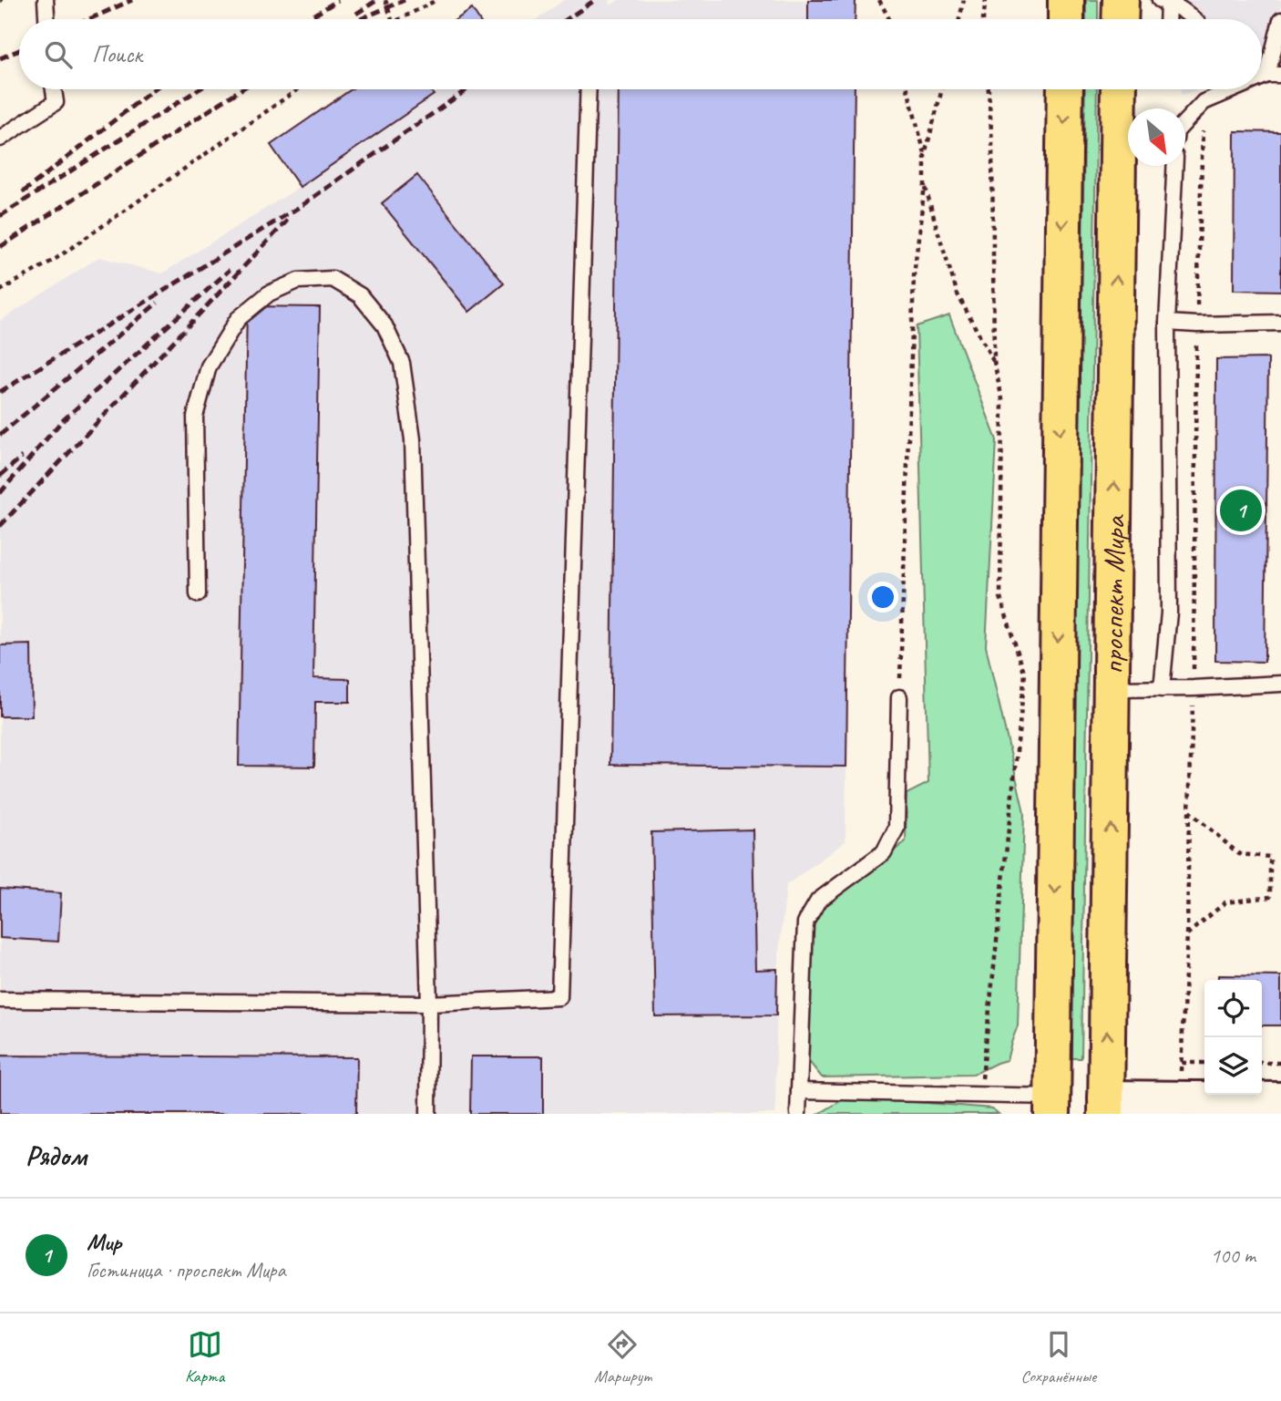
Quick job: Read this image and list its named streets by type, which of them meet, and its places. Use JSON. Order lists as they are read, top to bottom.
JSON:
{
  "streets": {
    "main road": ["проспект Мира"]
  },
  "north": "bottom right",
  "page": {
    "search": "Поиск",
    "pins": "1",
    "heading": "Рядом",
    "list": [
      {
        "mark": "1",
        "name": "Мир",
        "note": "Гостиница · проспект Мира",
        "value": "100 m"
      }
    ],
    "nav": ["Карта", "Маршрут", "Сохранённые"]
  }
}
